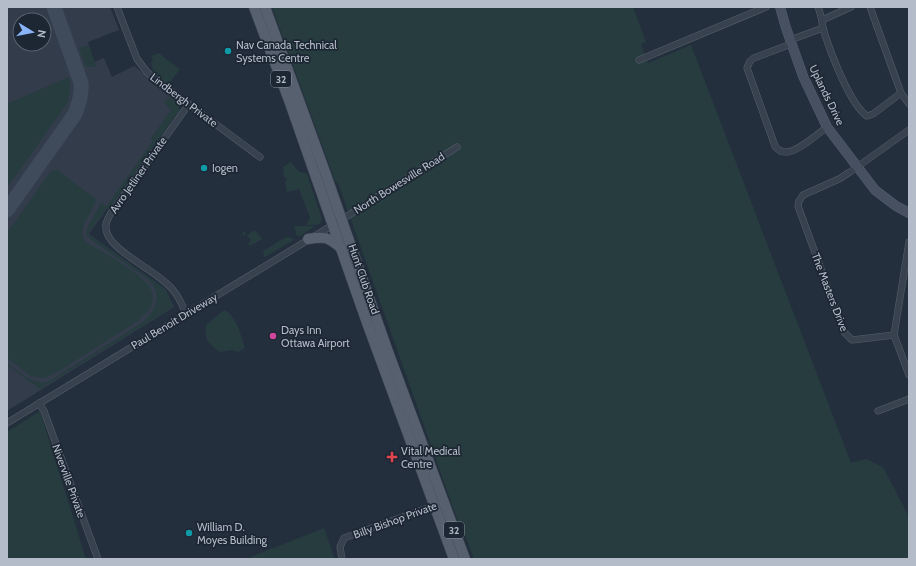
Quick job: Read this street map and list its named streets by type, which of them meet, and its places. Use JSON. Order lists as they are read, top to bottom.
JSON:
{
  "streets": {
    "main road": ["32", "Hunt Club Road"],
    "street": [
      "Uplands Drive",
      "Lindbergh Private",
      "Avro Jetliner Private",
      "North Bowesville Road",
      "The Masters Drive",
      "Paul Benoit Driveway",
      "Niverville Private",
      "Billy Bishop Private"
    ]
  },
  "crossings": [
    ["Uplands Drive", "The Masters Drive"],
    ["Lindbergh Private", "Avro Jetliner Private"],
    ["Avro Jetliner Private", "Paul Benoit Driveway"],
    ["North Bowesville Road", "Hunt Club Road"],
    ["North Bowesville Road", "Paul Benoit Driveway"],
    ["Hunt Club Road", "Paul Benoit Driveway"],
    ["Hunt Club Road", "Billy Bishop Private"],
    ["Paul Benoit Driveway", "Niverville Private"]
  ],
  "places": {
    "other": [
      "Nav Canada Technical Systems Centre",
      "Iogen",
      "Days Inn Ottawa Airport",
      "William D. Moyes Building"
    ],
    "health": ["Vital Medical Centre"]
  },
  "north": "right"
}
